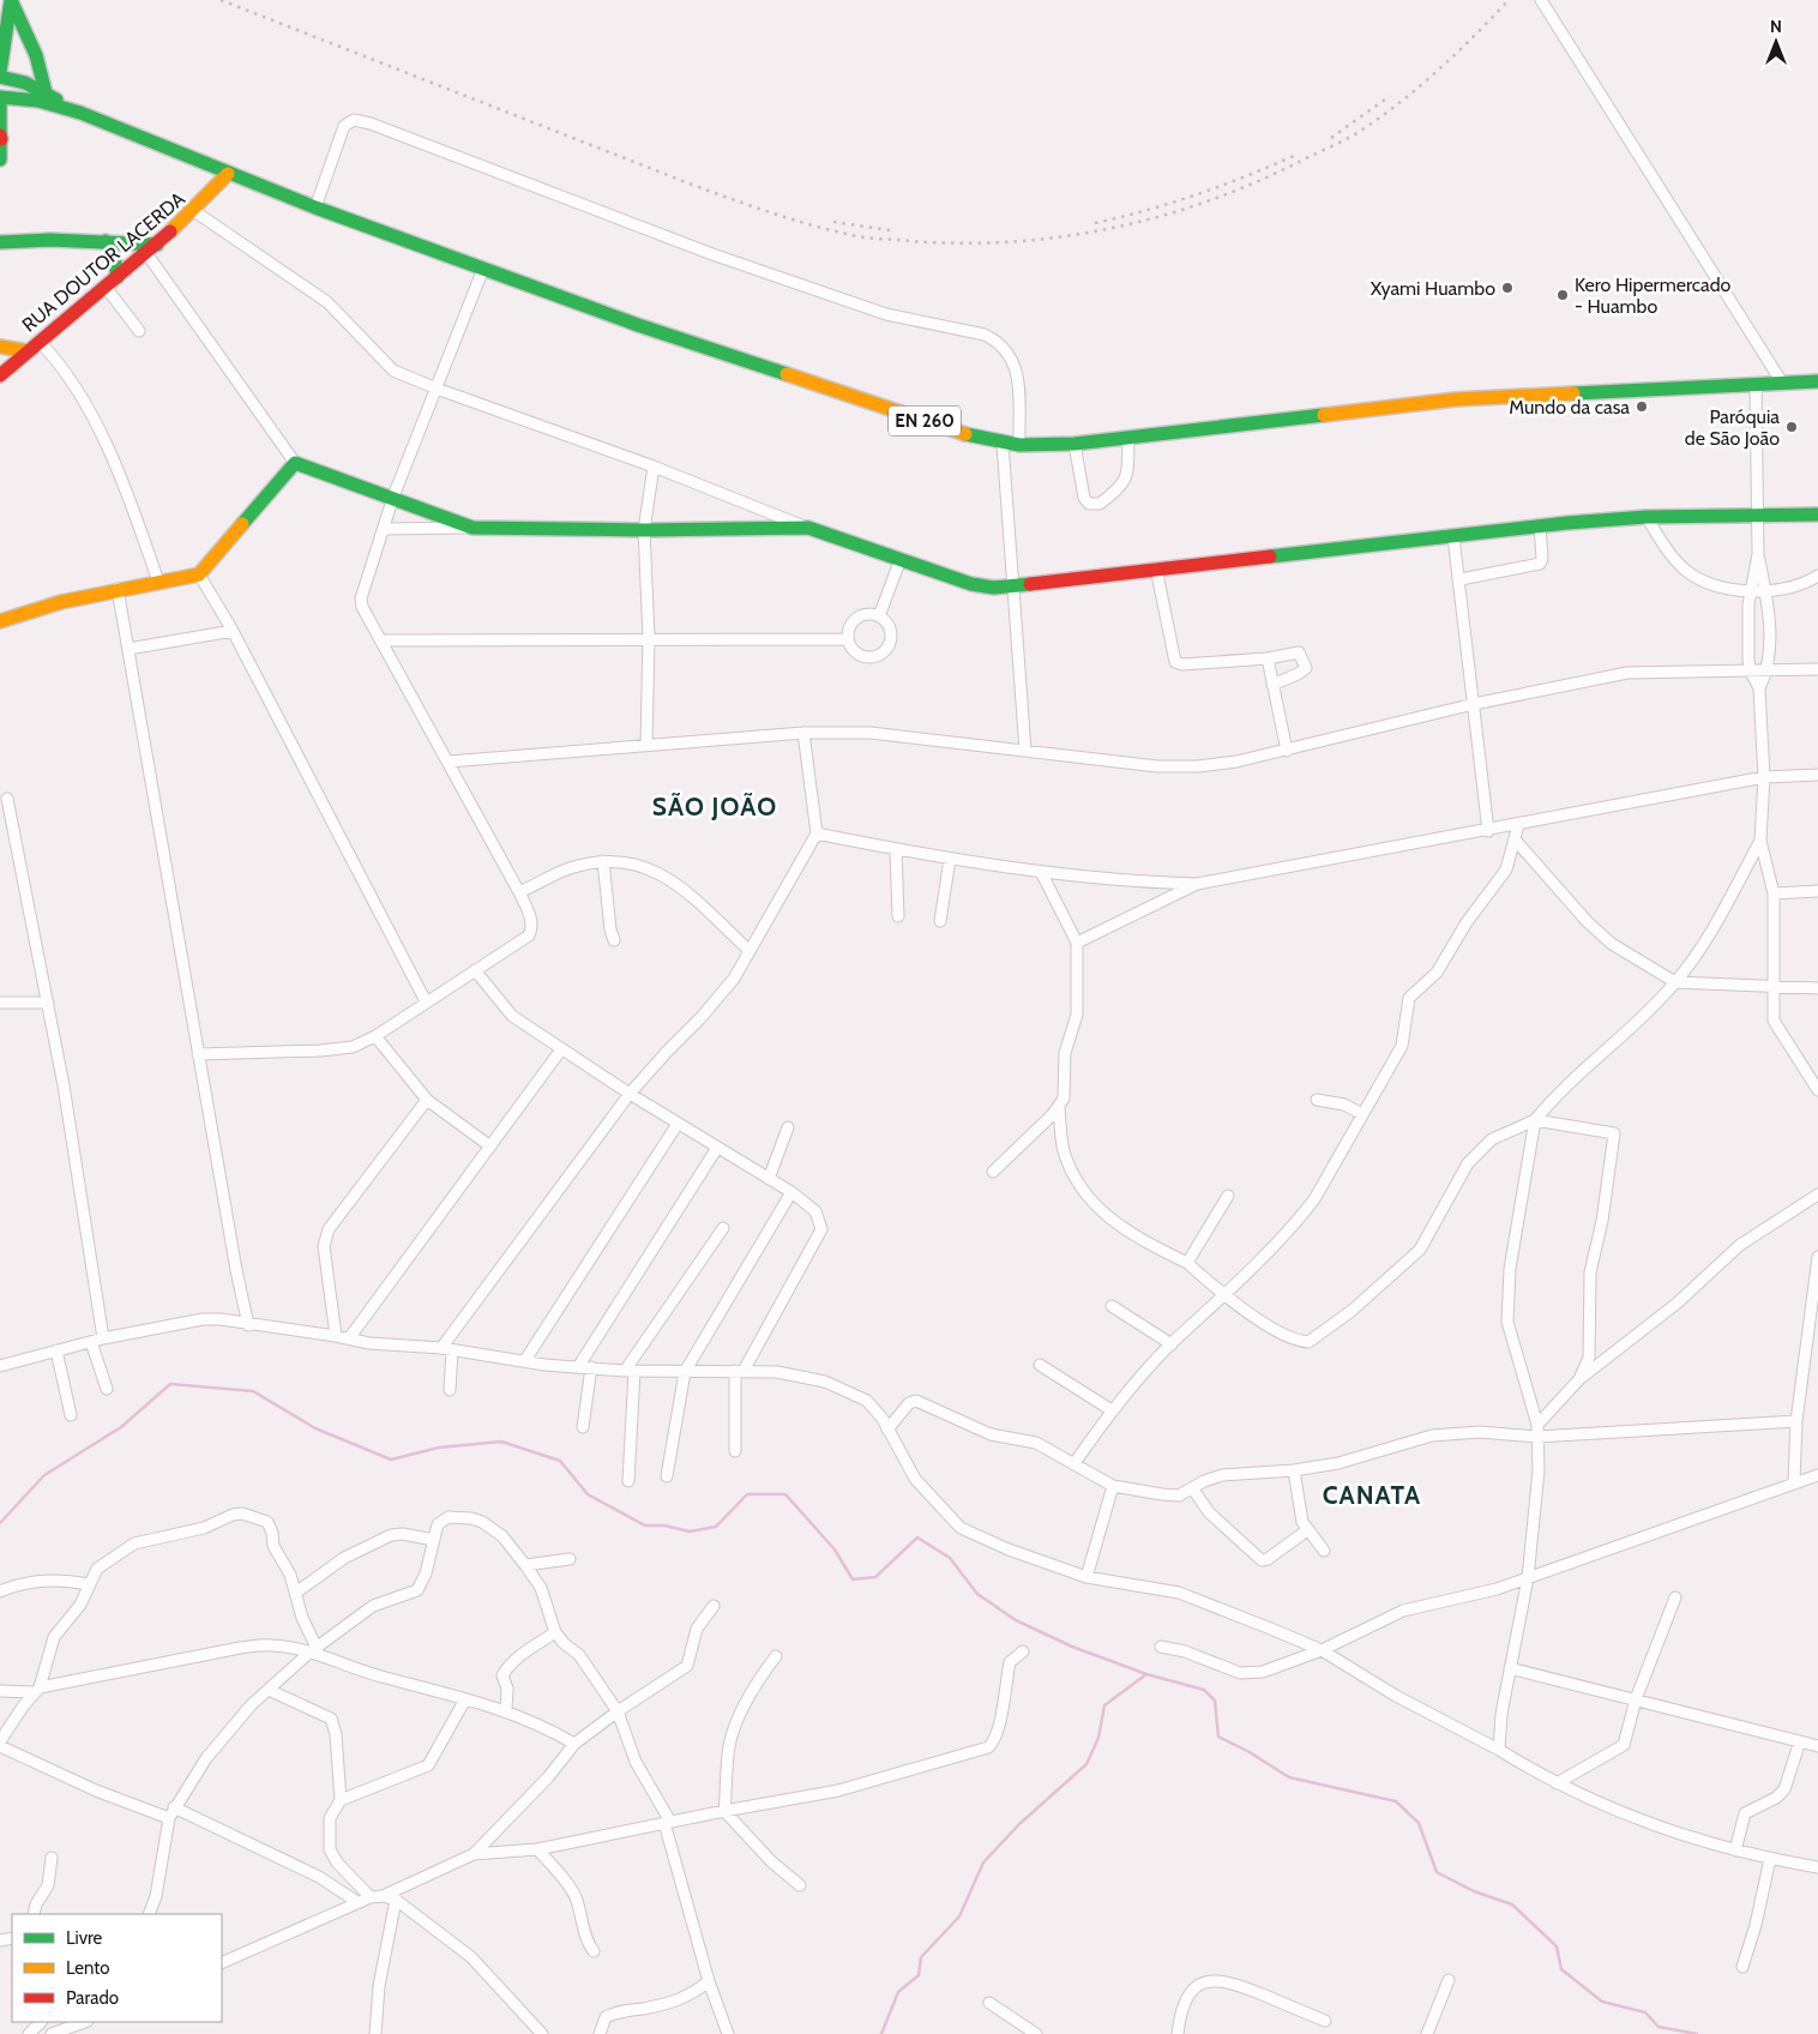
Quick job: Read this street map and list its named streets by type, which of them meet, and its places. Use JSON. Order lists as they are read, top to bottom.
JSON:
{
  "streets": {
    "main road": ["RUA DOUTOR LACERDA", "EN 260"]
  },
  "crossings": [
    ["RUA DOUTOR LACERDA", "EN 260"]
  ],
  "districts": ["SÃO JOÃO", "CANATA"],
  "places": [
    "Xyami Huambo",
    "Kero Hipermercado - Huambo",
    "Mundo da casa",
    "Paróquia de São João"
  ],
  "legend": ["Livre", "Lento", "Parado"],
  "north": "top"
}
